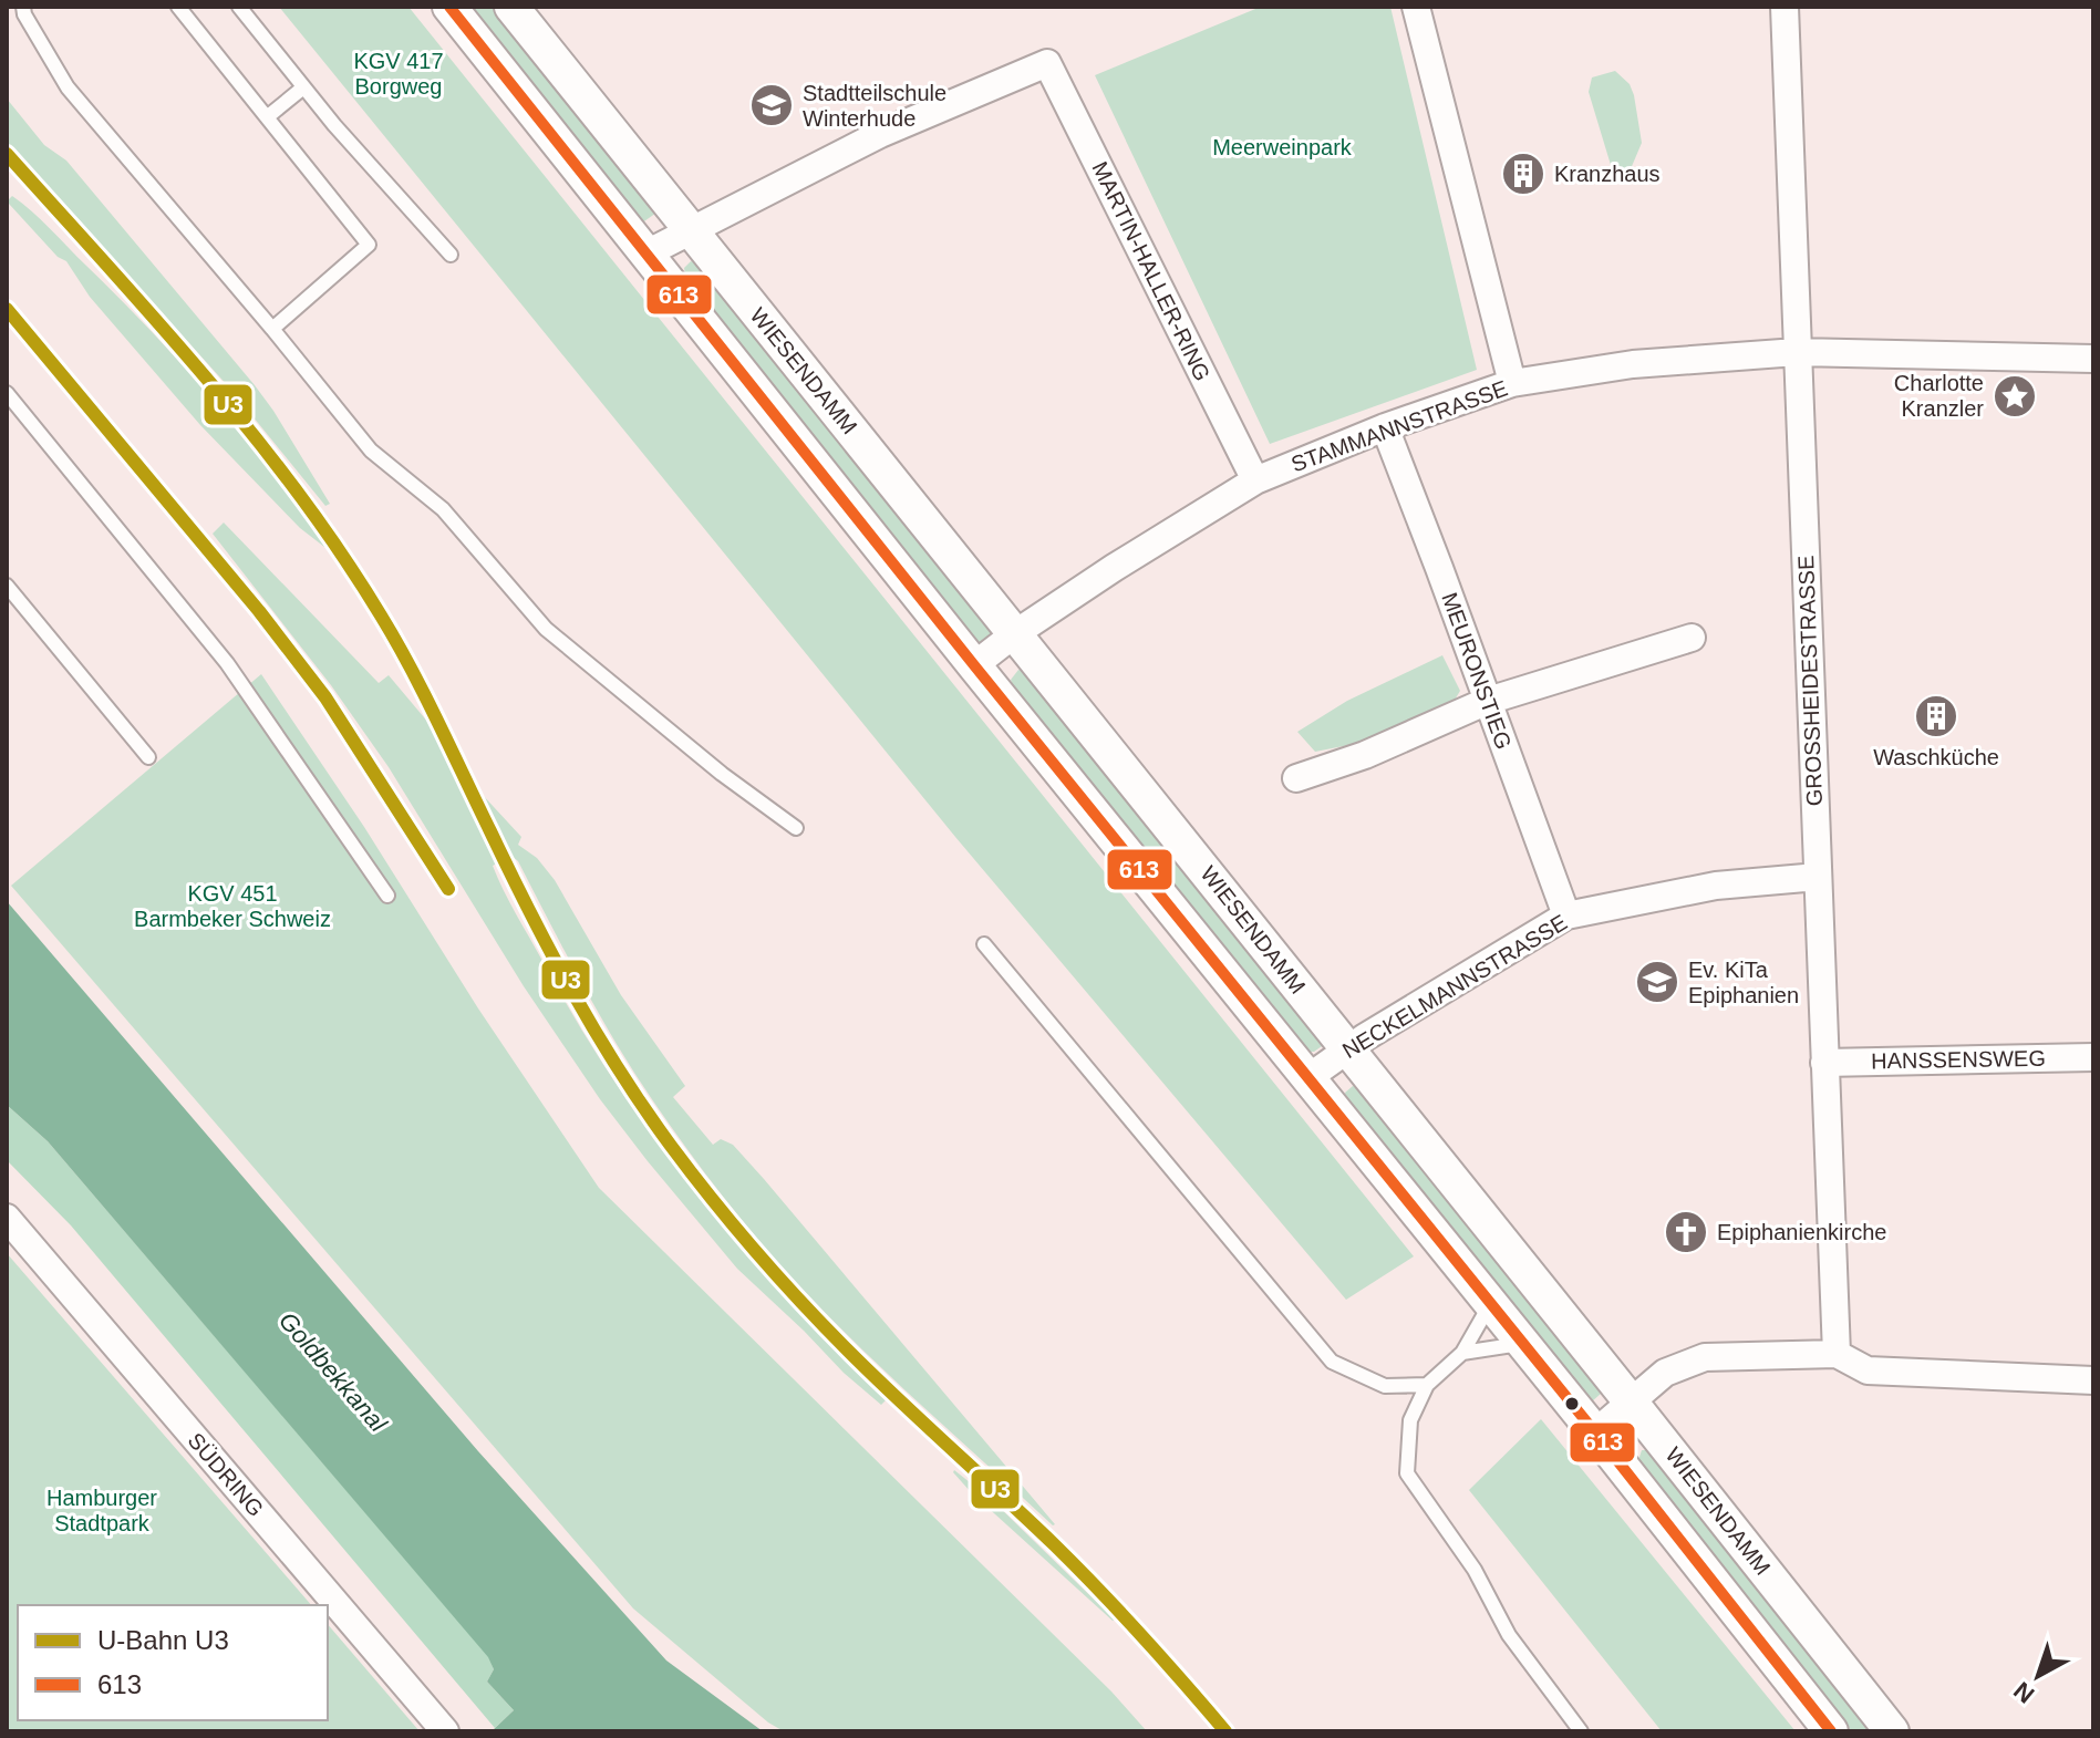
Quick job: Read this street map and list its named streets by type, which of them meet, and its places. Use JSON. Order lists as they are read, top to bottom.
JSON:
{
  "streets": {
    "street": [
      "MARTIN-HALLER-RING",
      "WIESENDAMM",
      "STAMMANNSTRASSE",
      "MEURONSTIEG",
      "GROSSHEIDESTRASSE",
      "NECKELMANNSTRASSE",
      "HANSSENSWEG",
      "SÜDRING"
    ]
  },
  "crossings": [
    ["MARTIN-HALLER-RING", "WIESENDAMM"],
    ["MARTIN-HALLER-RING", "STAMMANNSTRASSE"],
    ["WIESENDAMM", "STAMMANNSTRASSE"],
    ["WIESENDAMM", "NECKELMANNSTRASSE"],
    ["STAMMANNSTRASSE", "MEURONSTIEG"],
    ["STAMMANNSTRASSE", "GROSSHEIDESTRASSE"],
    ["MEURONSTIEG", "NECKELMANNSTRASSE"],
    ["GROSSHEIDESTRASSE", "NECKELMANNSTRASSE"],
    ["GROSSHEIDESTRASSE", "HANSSENSWEG"]
  ],
  "water": ["Goldbekkanal"],
  "parks": [
    "KGV 417 Borgweg",
    "Meerweinpark",
    "KGV 451 Barmbeker Schweiz",
    "Hamburger Stadtpark"
  ],
  "places": {
    "school or university": ["Stadtteilschule Winterhude", "Ev. KiTa Epiphanien"],
    "building": ["Kranzhaus", "Waschküche"],
    "place": ["Charlotte Kranzler"],
    "church": ["Epiphanienkirche"]
  },
  "lines": ["transit line 613", "metro line U3"],
  "legend": ["U-Bahn U3", "613"],
  "north": "bottom left"
}
